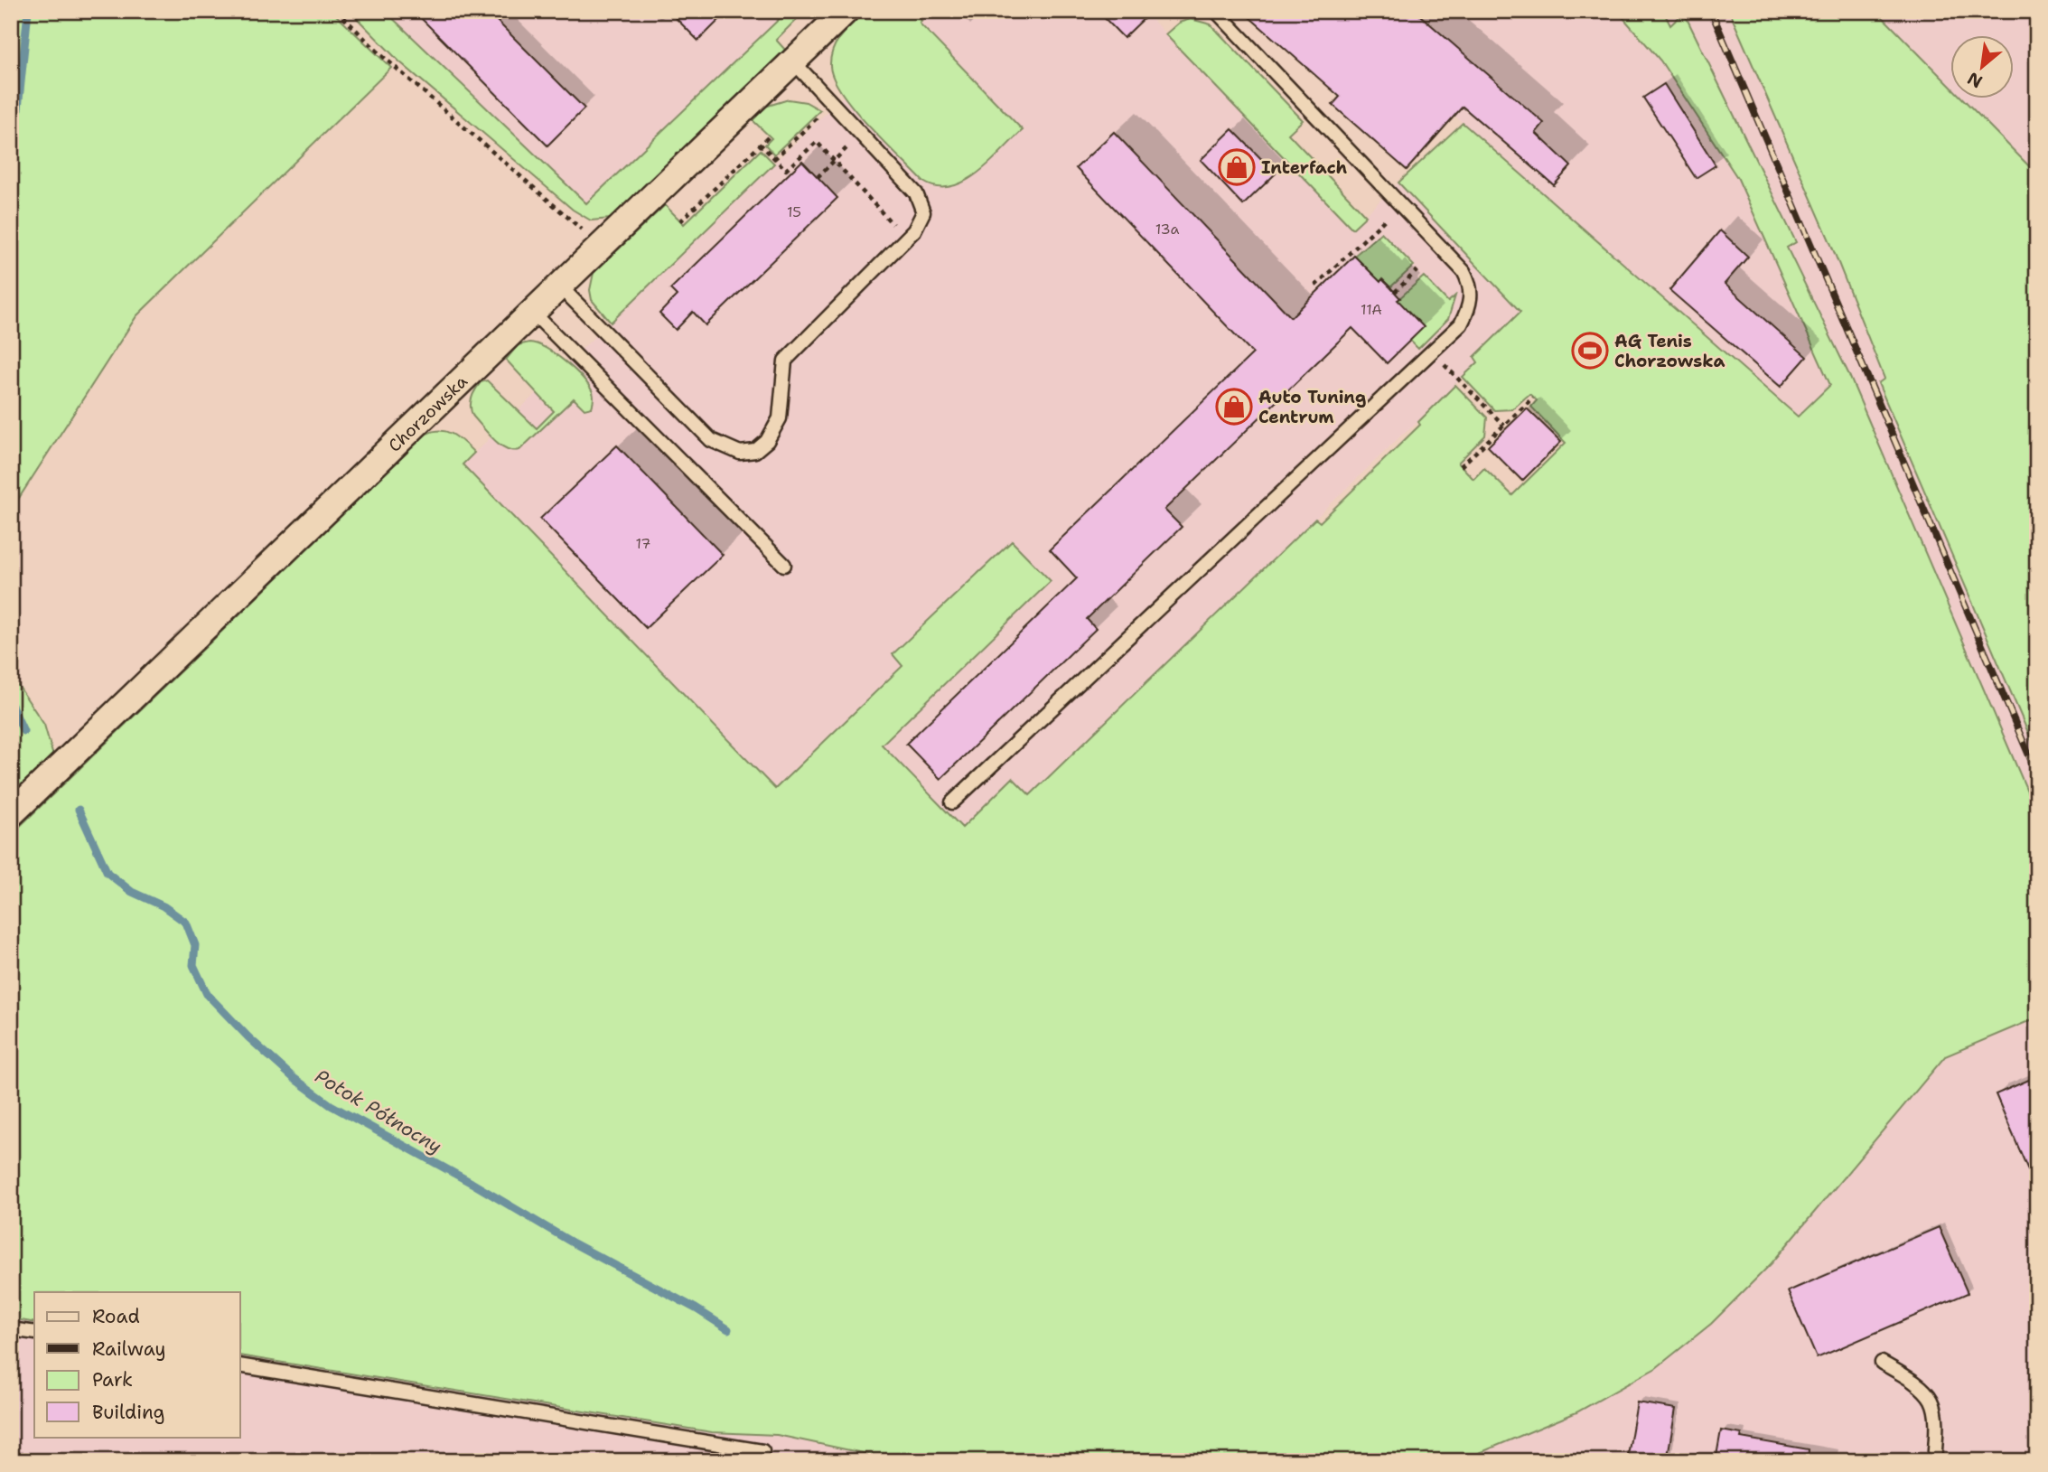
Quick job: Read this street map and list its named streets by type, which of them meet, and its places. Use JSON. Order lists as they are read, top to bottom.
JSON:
{
  "streets": {
    "street": ["Chorzowska"]
  },
  "water": ["Potok Północny"],
  "places": {
    "shop": ["Interfach", "Auto Tuning Centrum"],
    "sports": ["AG Tenis Chorzowska"]
  },
  "house_numbers": [
    "15",
    "13a",
    "11A",
    "17"
  ],
  "legend": [
    "Road",
    "Railway",
    "Park",
    "Building"
  ],
  "north": "bottom left"
}
